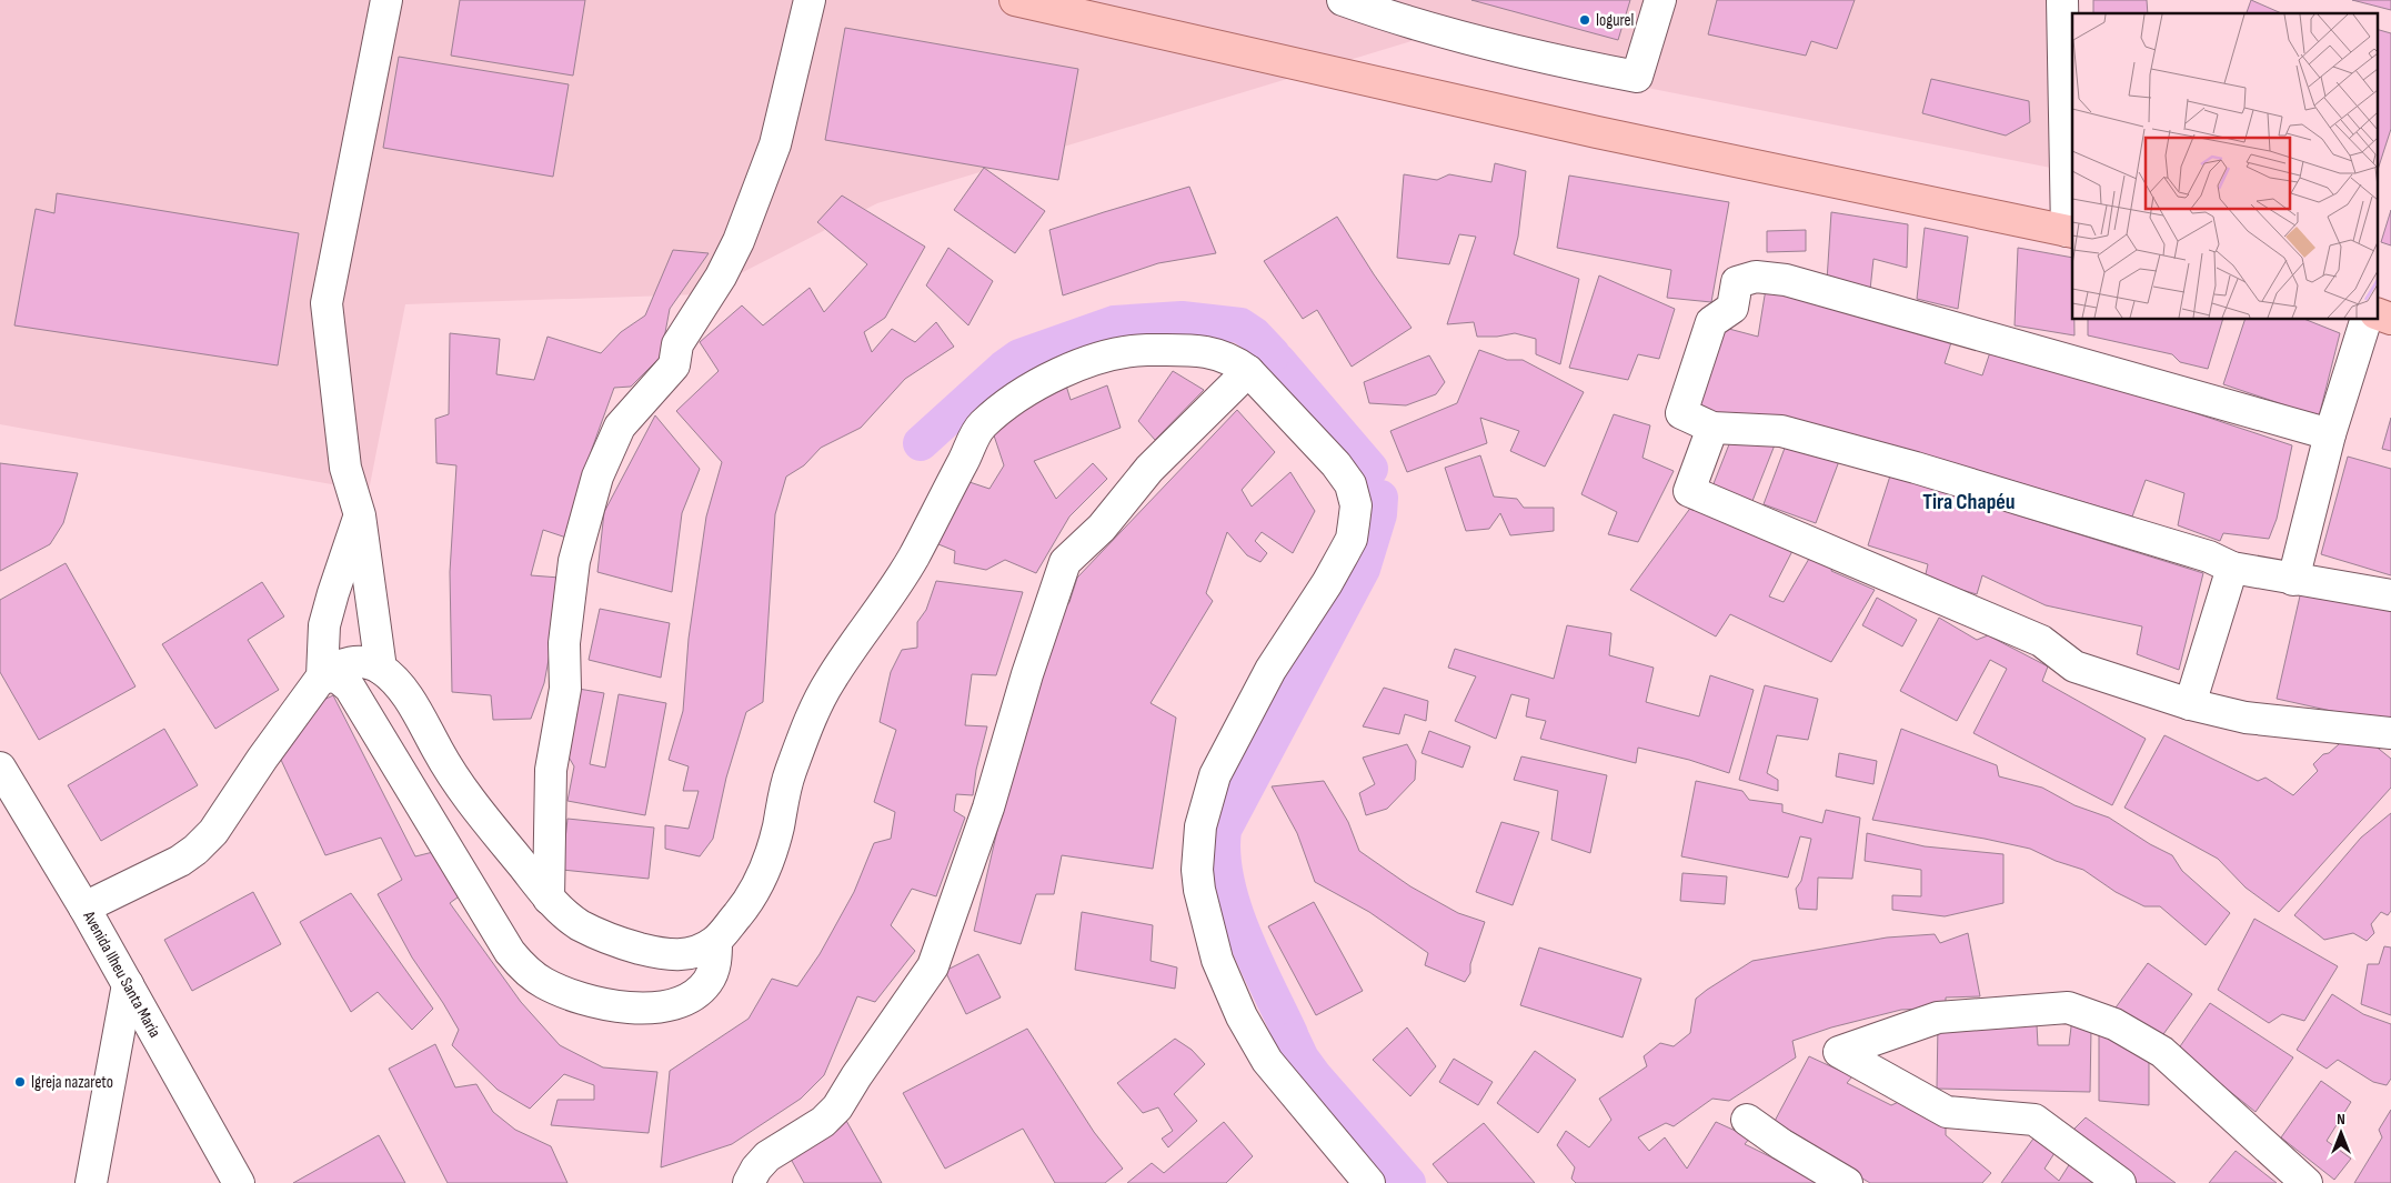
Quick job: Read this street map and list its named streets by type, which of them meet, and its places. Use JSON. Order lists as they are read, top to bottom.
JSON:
{
  "streets": {
    "street": ["Avenida Ilheu Santa Maria"]
  },
  "districts": ["Tira Chapéu"],
  "places": ["Iogurel", "Igreja nazareto"],
  "north": "top"
}
